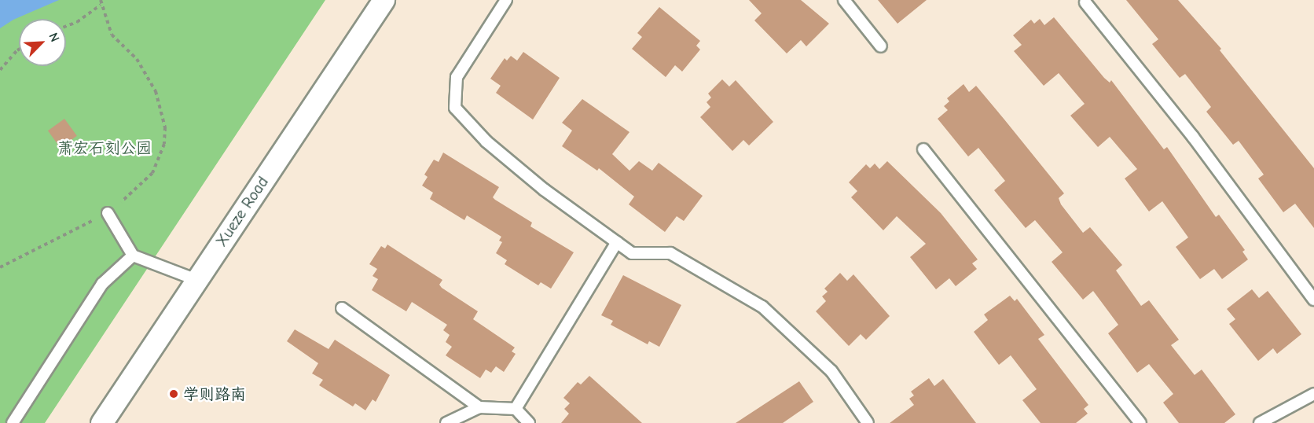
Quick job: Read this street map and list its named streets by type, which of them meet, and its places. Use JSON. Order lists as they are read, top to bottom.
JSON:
{
  "streets": {
    "street": ["Xueze Road"]
  },
  "parks": ["萧宏石刻公园"],
  "places": ["学则路南"],
  "north": "top right"
}
